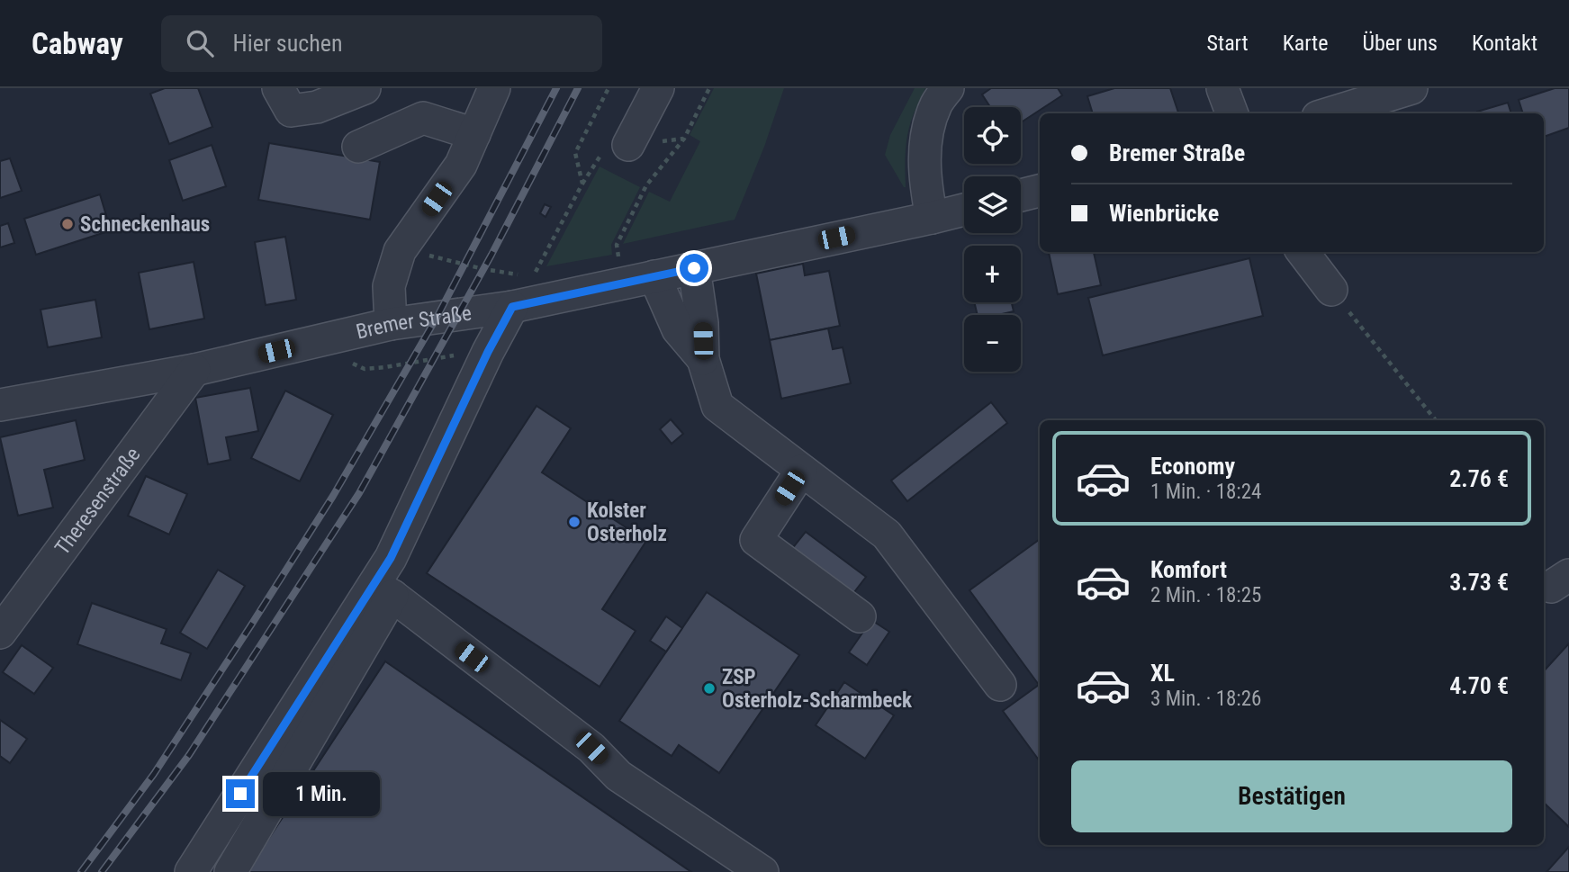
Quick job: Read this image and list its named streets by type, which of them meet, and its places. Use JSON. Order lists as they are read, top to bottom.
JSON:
{
  "streets": {
    "street": ["Bremer Straße", "Theresenstraße"]
  },
  "crossings": [
    ["Bremer Straße", "Theresenstraße"]
  ],
  "places": ["Schneckenhaus", "Kolster Osterholz", "ZSP Osterholz-Scharmbeck"],
  "page": {
    "header": "Cabway",
    "search": "Hier suchen",
    "nav": [
      "Start",
      "Karte",
      "Über uns",
      "Kontakt"
    ],
    "map_buttons": ["+", "−"],
    "banner": ["Bremer Straße", "Wienbrücke"],
    "list": [
      {
        "name": "Economy",
        "note": "1 Min. · 18:24",
        "value": "2.76 €"
      },
      {
        "name": "Komfort",
        "note": "2 Min. · 18:25",
        "value": "3.73 €"
      },
      {
        "name": "XL",
        "note": "3 Min. · 18:26",
        "value": "4.70 €"
      }
    ],
    "buttons": "Bestätigen",
    "bubble": "1 Min."
  }
}
